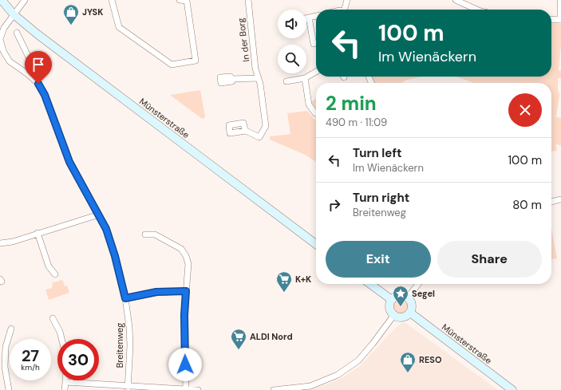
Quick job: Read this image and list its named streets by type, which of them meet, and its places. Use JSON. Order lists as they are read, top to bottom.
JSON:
{
  "streets": {
    "main road": ["Münsterstraße"],
    "street": ["In der Borg", "Breitenweg"]
  },
  "crossings": [
    ["Münsterstraße", "Breitenweg"]
  ],
  "places": {
    "shop": ["JYSK", "RESO"],
    "supermarket": ["K+K", "ALDI Nord"],
    "place": ["Segel"]
  },
  "page": {
    "turn": ["100 m", "Im Wienäckern"],
    "heading": ["2 min", "490 m · 11:09"],
    "list": [
      {
        "name": "Turn left",
        "note": "Im Wienäckern",
        "value": "100 m"
      },
      {
        "name": "Turn right",
        "note": "Breitenweg",
        "value": "80 m"
      }
    ],
    "buttons": ["Exit", "Share"],
    "speed": "27 km/h",
    "limit": "30"
  }
}
